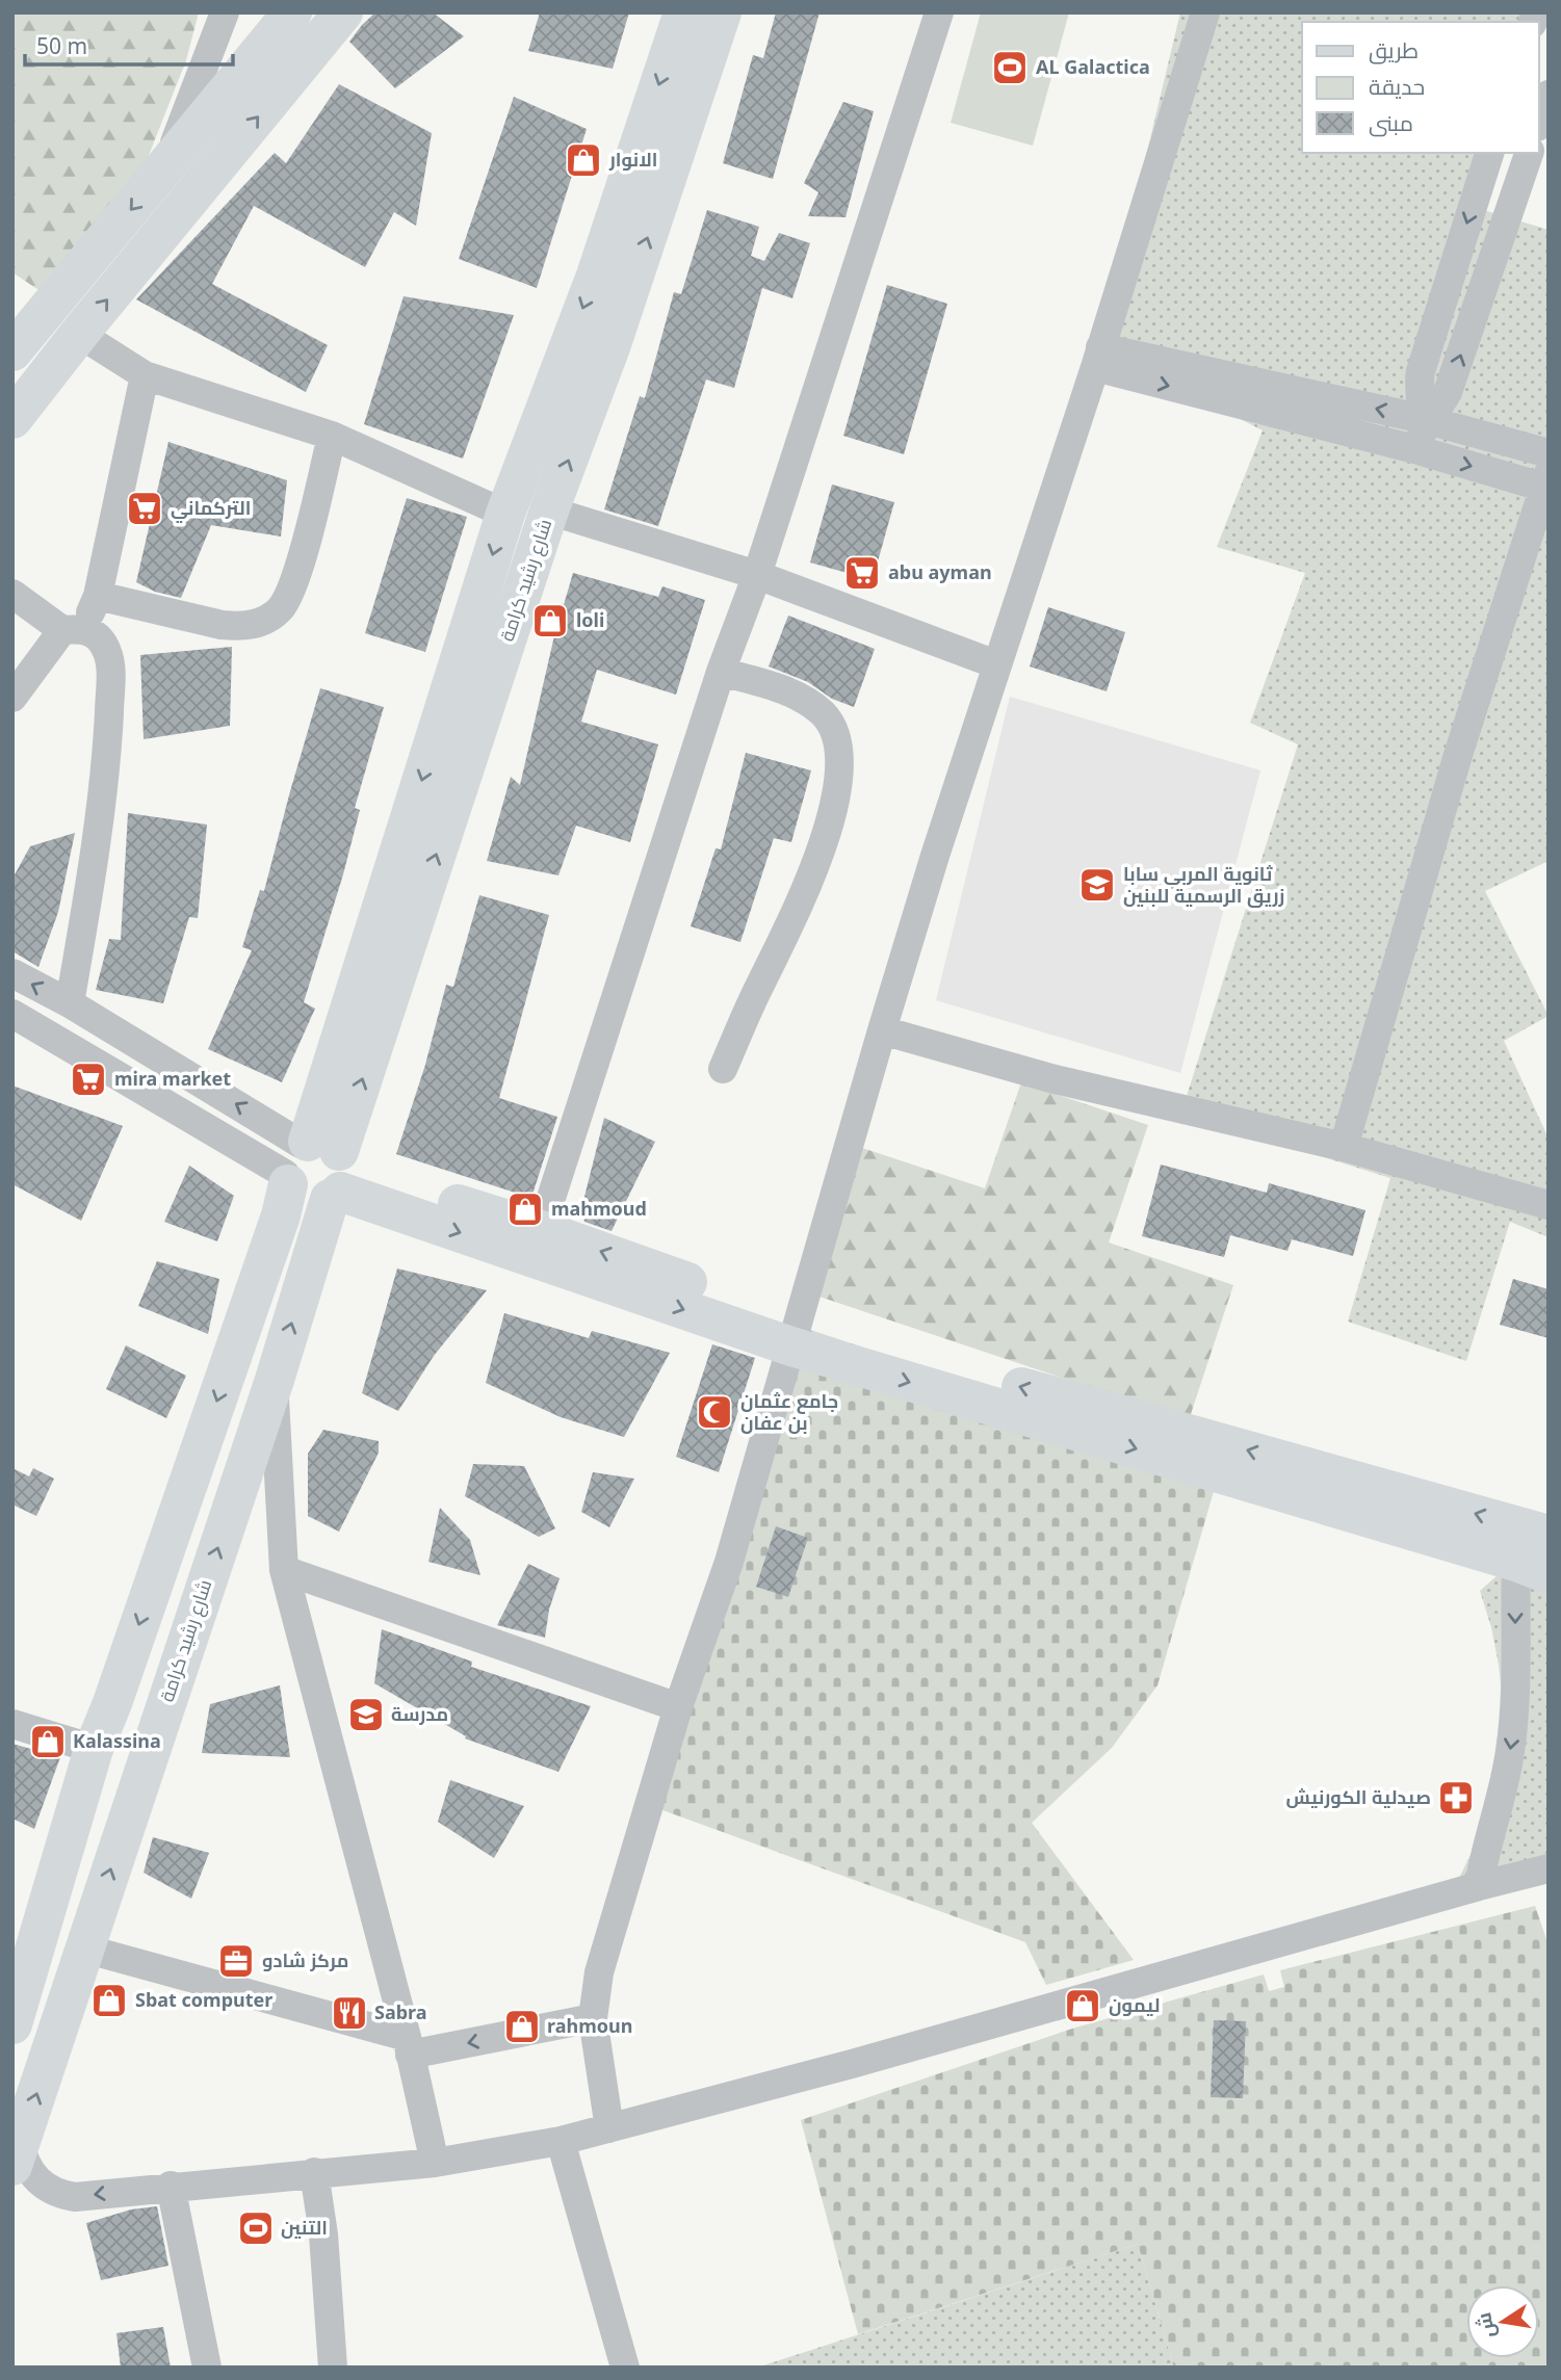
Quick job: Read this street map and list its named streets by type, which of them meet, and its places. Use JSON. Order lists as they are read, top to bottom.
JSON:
{
  "streets": {
    "street": ["شارع رشيد كرامة"]
  },
  "places": {
    "sports": ["AL Galactica", "التنين"],
    "shop": [
      "الانوار",
      "loli",
      "mahmoud",
      "Kalassina",
      "Sbat computer",
      "ليمون",
      "rahmoun"
    ],
    "supermarket": ["التركماني", "abu ayman", "mira market"],
    "school or university": ["ثانوية المربي سابا زريق الرسمية للبنين", "مدرسة"],
    "mosque": ["جامع عثمان بن عفان"],
    "pharmacy": ["صيدلية الكورنيش"],
    "office": ["مركز شادو"],
    "restaurant": ["Sabra"]
  },
  "legend": ["طريق", "حديقة", "مبنى"],
  "scale_bar": "50 m",
  "north": "left"
}
